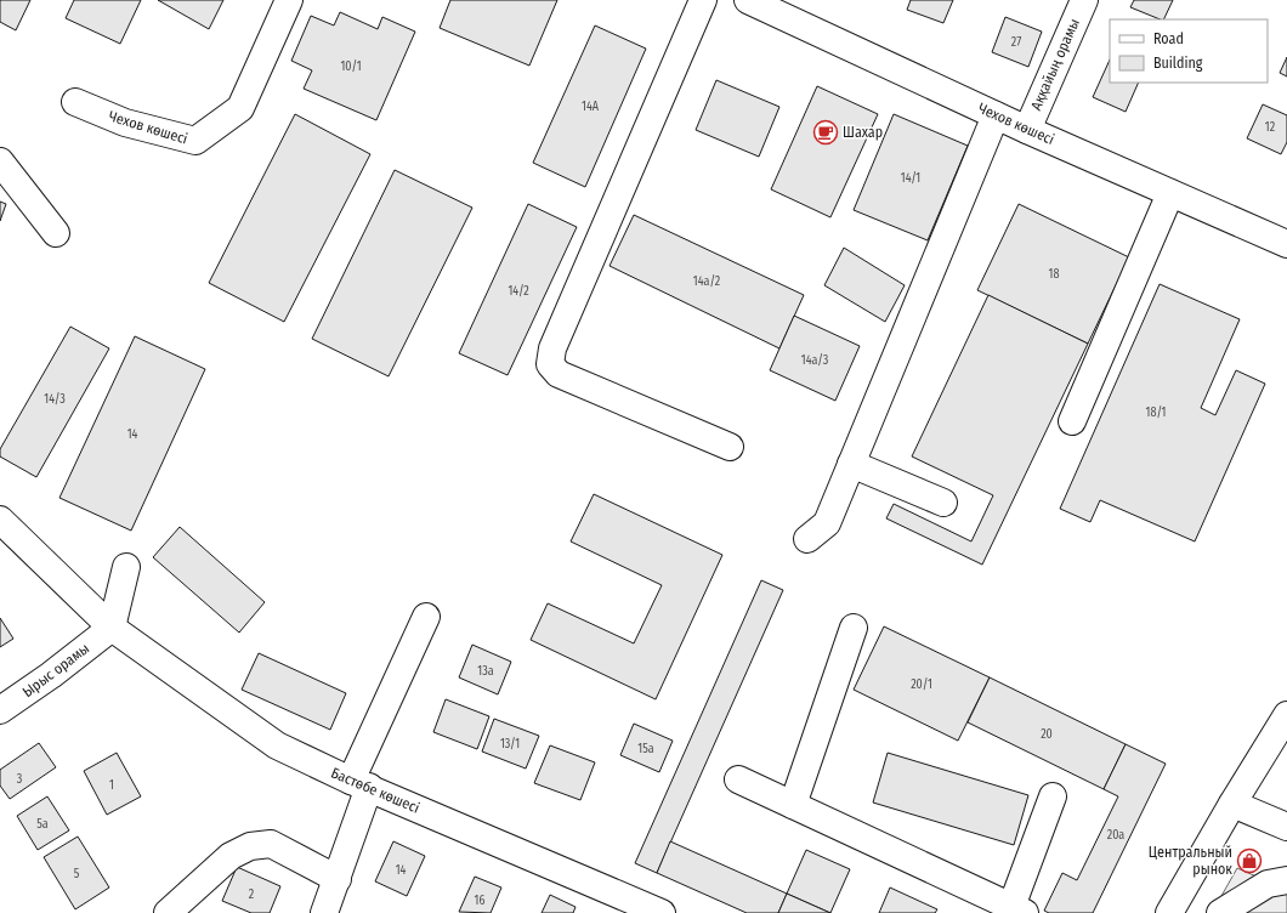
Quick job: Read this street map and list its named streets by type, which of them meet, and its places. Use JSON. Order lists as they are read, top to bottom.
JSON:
{
  "streets": {
    "street": [
      "Аққайың орамы",
      "Чехов көшесі",
      "Ырыс орамы",
      "Бастөбе көшесі"
    ]
  },
  "crossings": [
    ["Аққайың орамы", "Чехов көшесі"],
    ["Ырыс орамы", "Бастөбе көшесі"]
  ],
  "places": {
    "cafe": ["Шахар"],
    "shop": ["Центральный рынок"]
  },
  "house_numbers": [
    "27",
    "10/1",
    "14А",
    "12",
    "14/1",
    "18",
    "14а/2",
    "14/2",
    "14а/3",
    "14/3",
    "18/1",
    "14",
    "13а",
    "20/1",
    "20",
    "13/1",
    "15а",
    "3",
    "1",
    "5а",
    "20а",
    "14",
    "5",
    "2",
    "16"
  ],
  "legend": ["Road", "Building"]
}
